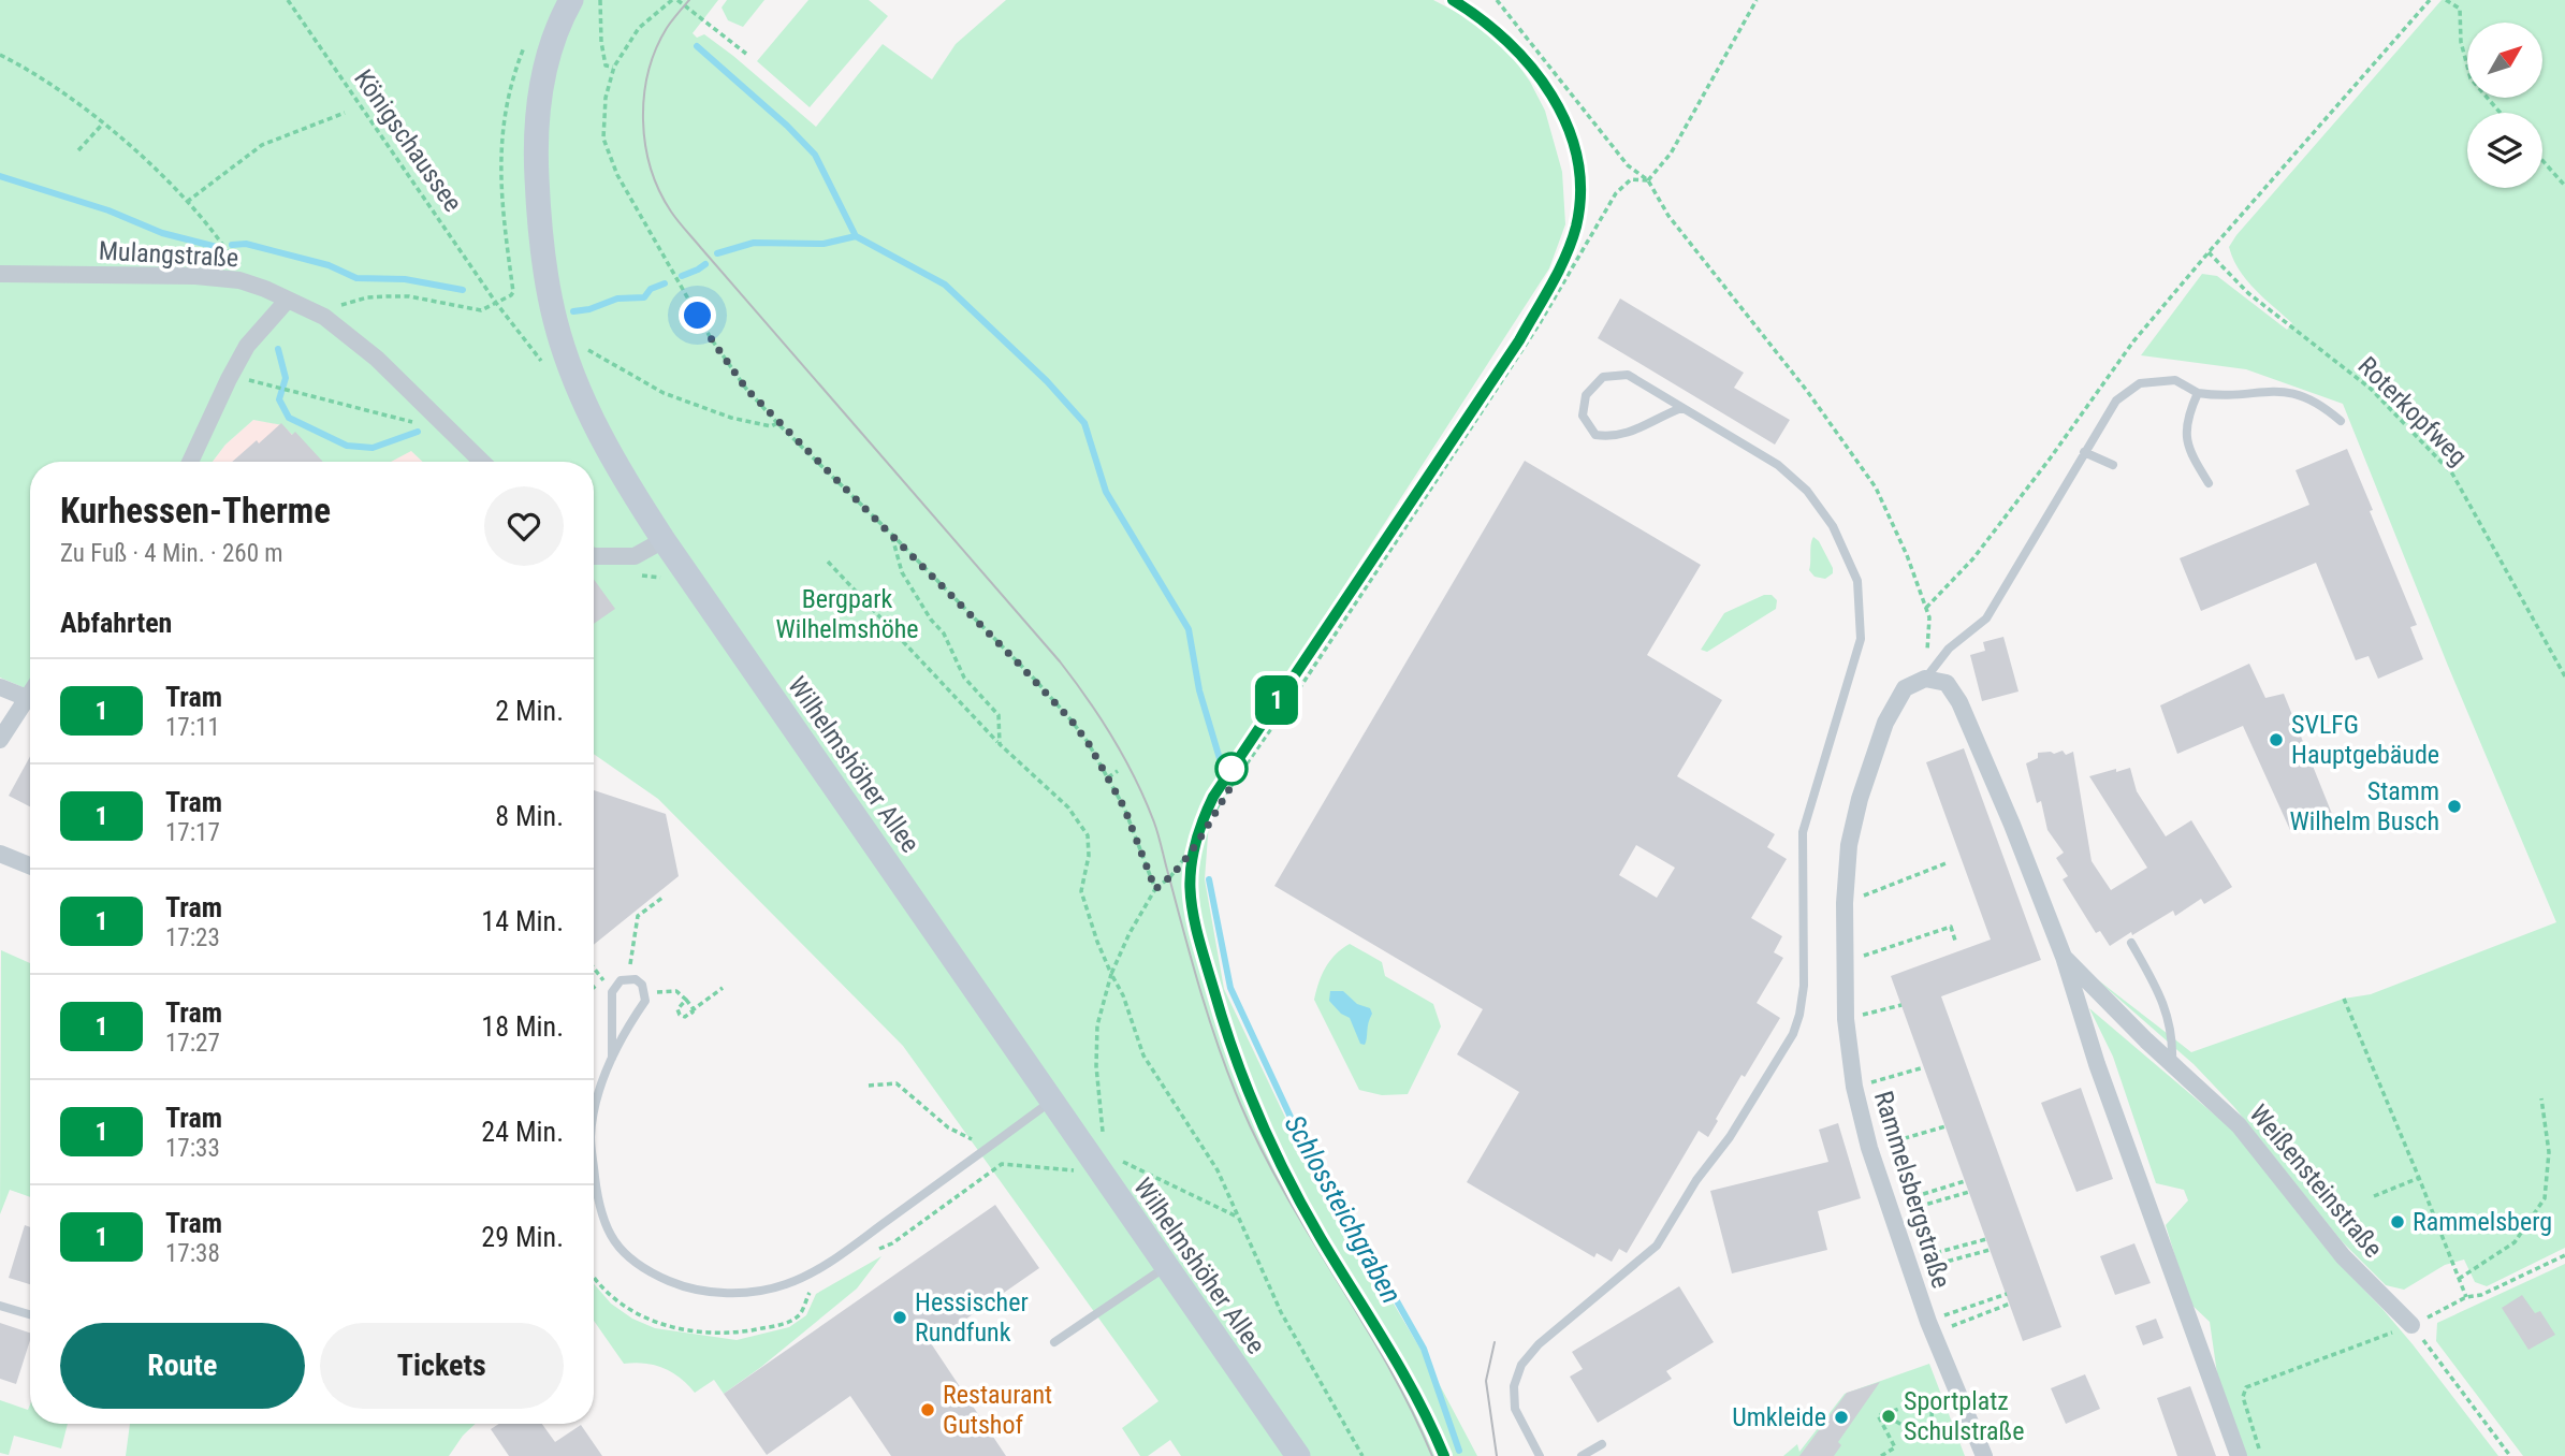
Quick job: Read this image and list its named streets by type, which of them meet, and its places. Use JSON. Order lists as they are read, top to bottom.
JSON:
{
  "streets": {
    "main road": ["Wilhelmshöher Allee"],
    "street": ["Mulangstraße", "Weißensteinstraße", "Rammelsbergstraße"],
    "path": ["Königschaussee", "Roterkopfweg"]
  },
  "crossings": [
    ["Königschaussee", "Wilhelmshöher Allee"],
    ["Weißensteinstraße", "Rammelsbergstraße"]
  ],
  "water": ["Schlossteichgraben"],
  "parks": ["Bergpark Wilhelmshöhe"],
  "places": [
    "SVLFG Hauptgebäude",
    "Stamm Wilhelm Busch",
    "Rammelsberg",
    "Hessischer Rundfunk",
    "Restaurant Gutshof",
    "Sportplatz Schulstraße",
    "Umkleide"
  ],
  "lines": ["tram line 1"],
  "north": "top right",
  "page": {
    "on_map": "1",
    "heading": [
      ["Kurhessen-Therme", "Zu Fuß · 4 Min. · 260 m"],
      "Abfahrten"
    ],
    "list": [
      {
        "mark": "1",
        "name": "Tram",
        "note": "17:11",
        "value": "2 Min."
      },
      {
        "mark": "1",
        "name": "Tram",
        "note": "17:17",
        "value": "8 Min."
      },
      {
        "mark": "1",
        "name": "Tram",
        "note": "17:23",
        "value": "14 Min."
      },
      {
        "mark": "1",
        "name": "Tram",
        "note": "17:27",
        "value": "18 Min."
      },
      {
        "mark": "1",
        "name": "Tram",
        "note": "17:33",
        "value": "24 Min."
      },
      {
        "mark": "1",
        "name": "Tram",
        "note": "17:38",
        "value": "29 Min."
      }
    ],
    "buttons": ["Route", "Tickets"]
  }
}
